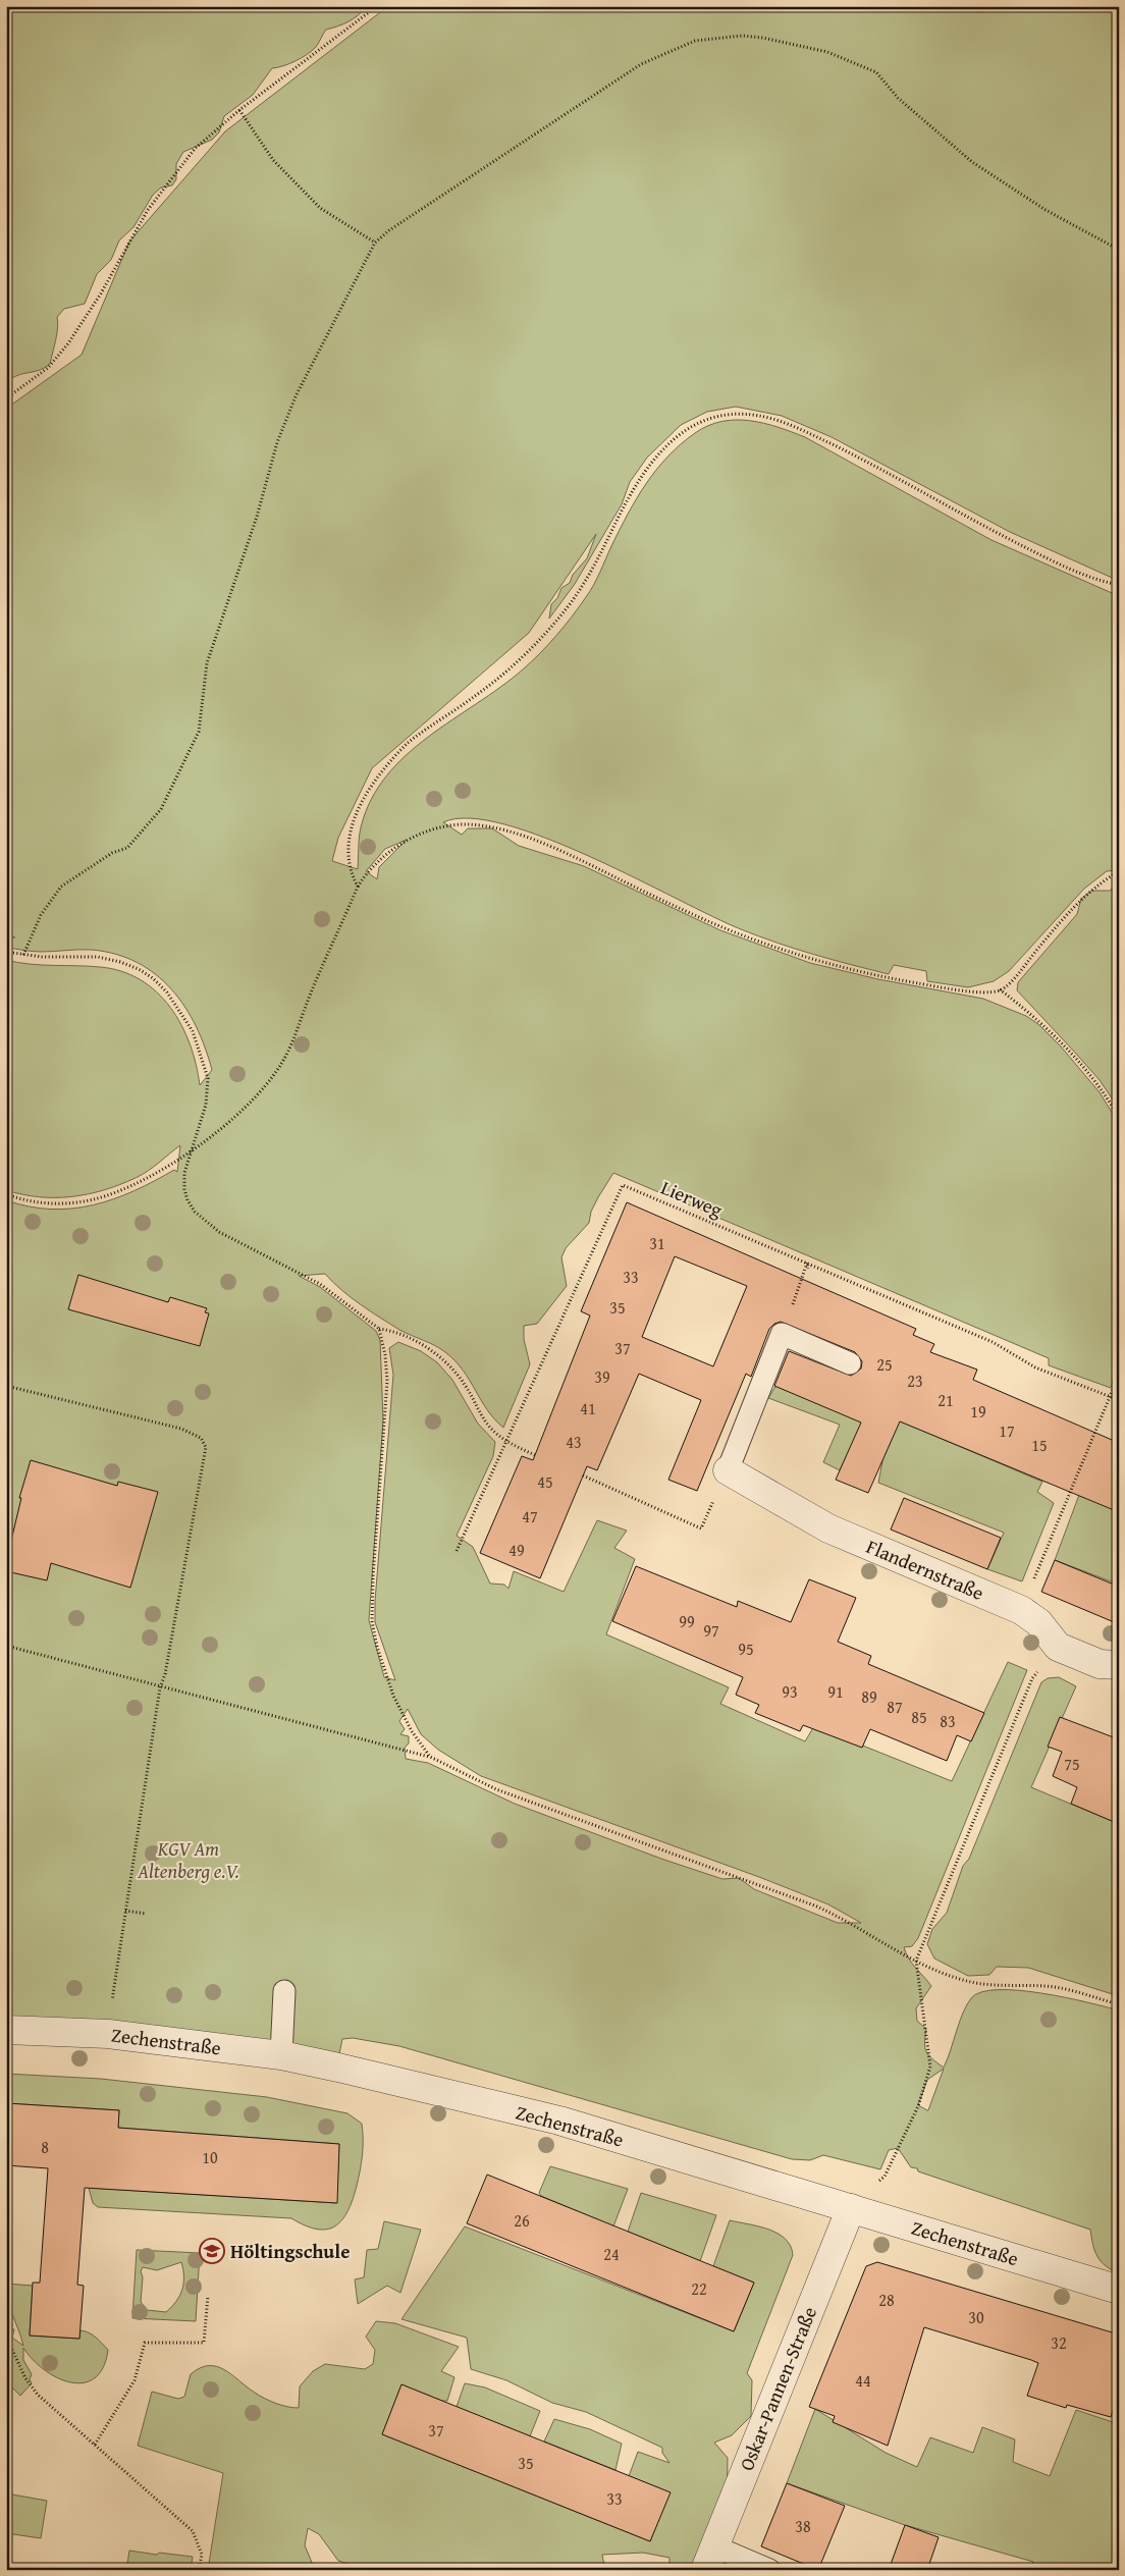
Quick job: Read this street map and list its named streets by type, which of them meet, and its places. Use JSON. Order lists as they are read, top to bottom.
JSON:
{
  "streets": {
    "street": ["Flandernstraße", "Zechenstraße", "Oskar-Pannen-Straße"],
    "path": ["Lierweg"]
  },
  "crossings": [
    ["Zechenstraße", "Oskar-Pannen-Straße"]
  ],
  "parks": ["KGV Am Altenberg e.V."],
  "places": {
    "school or university": ["Höltingschule"]
  },
  "house_numbers": [
    "31",
    "33",
    "35",
    "37",
    "25",
    "39",
    "23",
    "21",
    "41",
    "19",
    "17",
    "43",
    "15",
    "45",
    "47",
    "49",
    "99",
    "97",
    "95",
    "93",
    "91",
    "89",
    "87",
    "85",
    "83",
    "75",
    "8",
    "10",
    "26",
    "24",
    "22",
    "28",
    "30",
    "32",
    "44",
    "37",
    "35",
    "33",
    "38"
  ]
}
